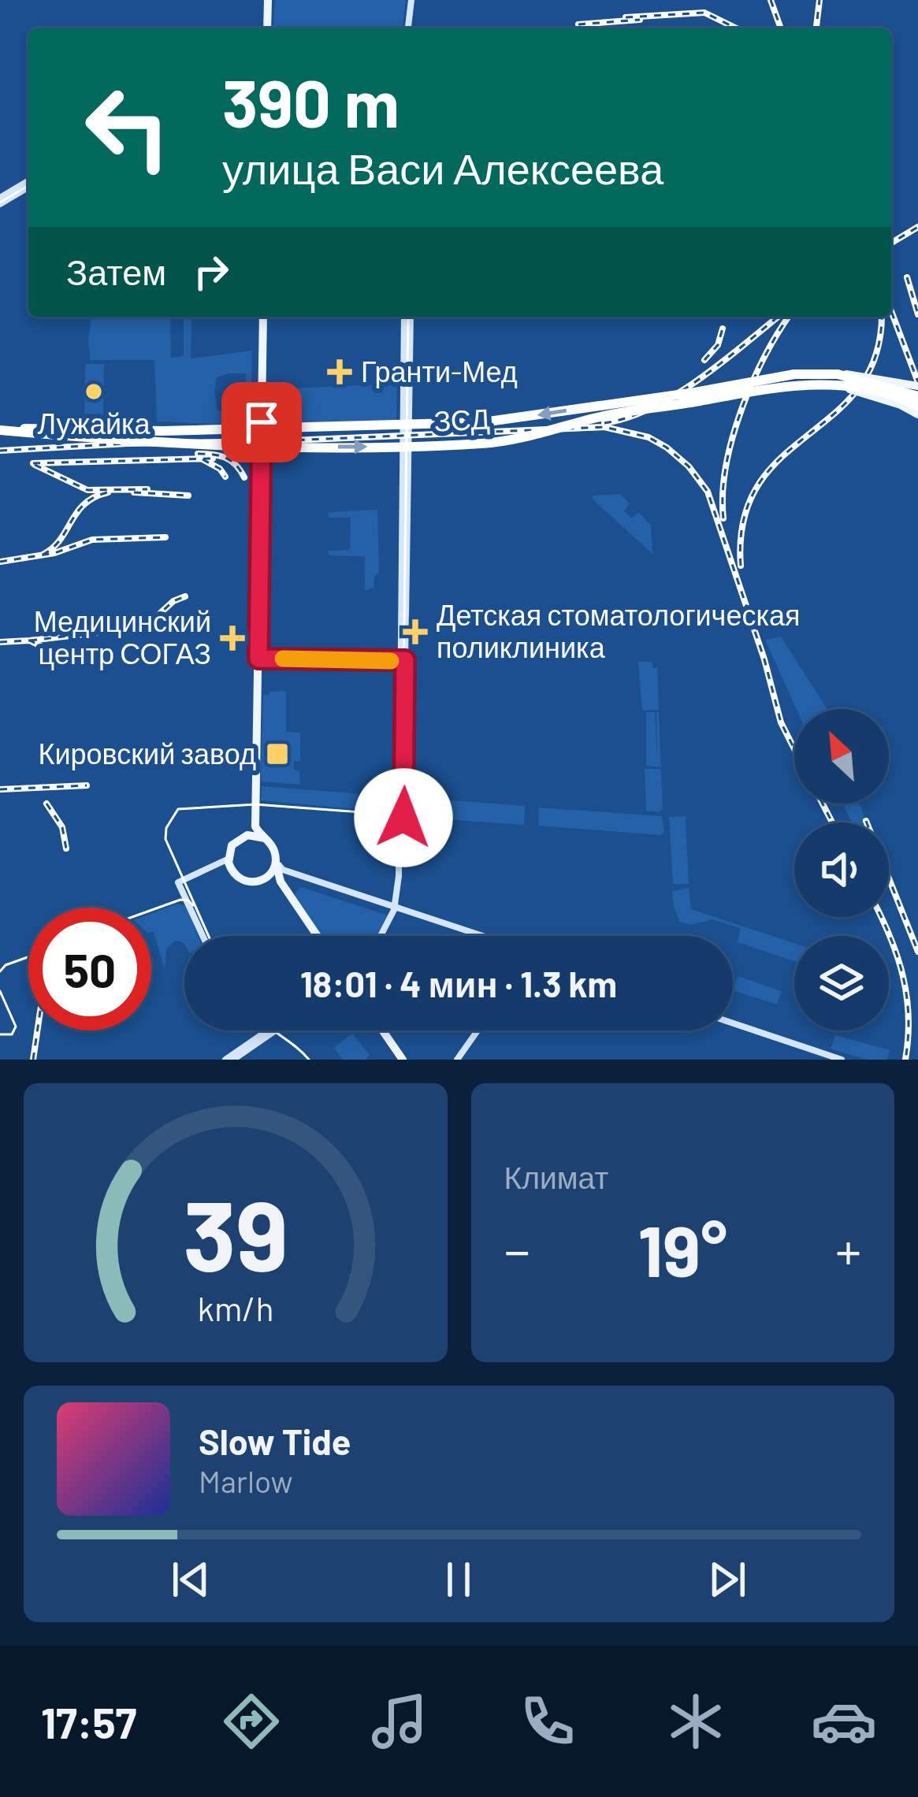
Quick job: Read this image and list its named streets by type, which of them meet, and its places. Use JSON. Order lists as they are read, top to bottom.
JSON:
{
  "streets": {
    "highway": ["ЗСД"]
  },
  "places": {
    "health": ["Гранти-Мед", "Детская стоматологическая поликлиника", "Медицинский центр СОГАЗ"],
    "other": ["Лужайка"],
    "transit": ["Кировский завод"]
  },
  "north": "top left",
  "page": {
    "turn": ["390 m", "улица Васи Алексеева"],
    "then": "Затем",
    "limit": "50",
    "trip": "18:01 · 4 мин · 1.3 km",
    "tile": "Климат",
    "heat": ["−", "19°", "+"],
    "song": ["Slow Tide", "Marlow"],
    "tabs": "17:57",
    "gauge": ["39", "km/h"]
  }
}
